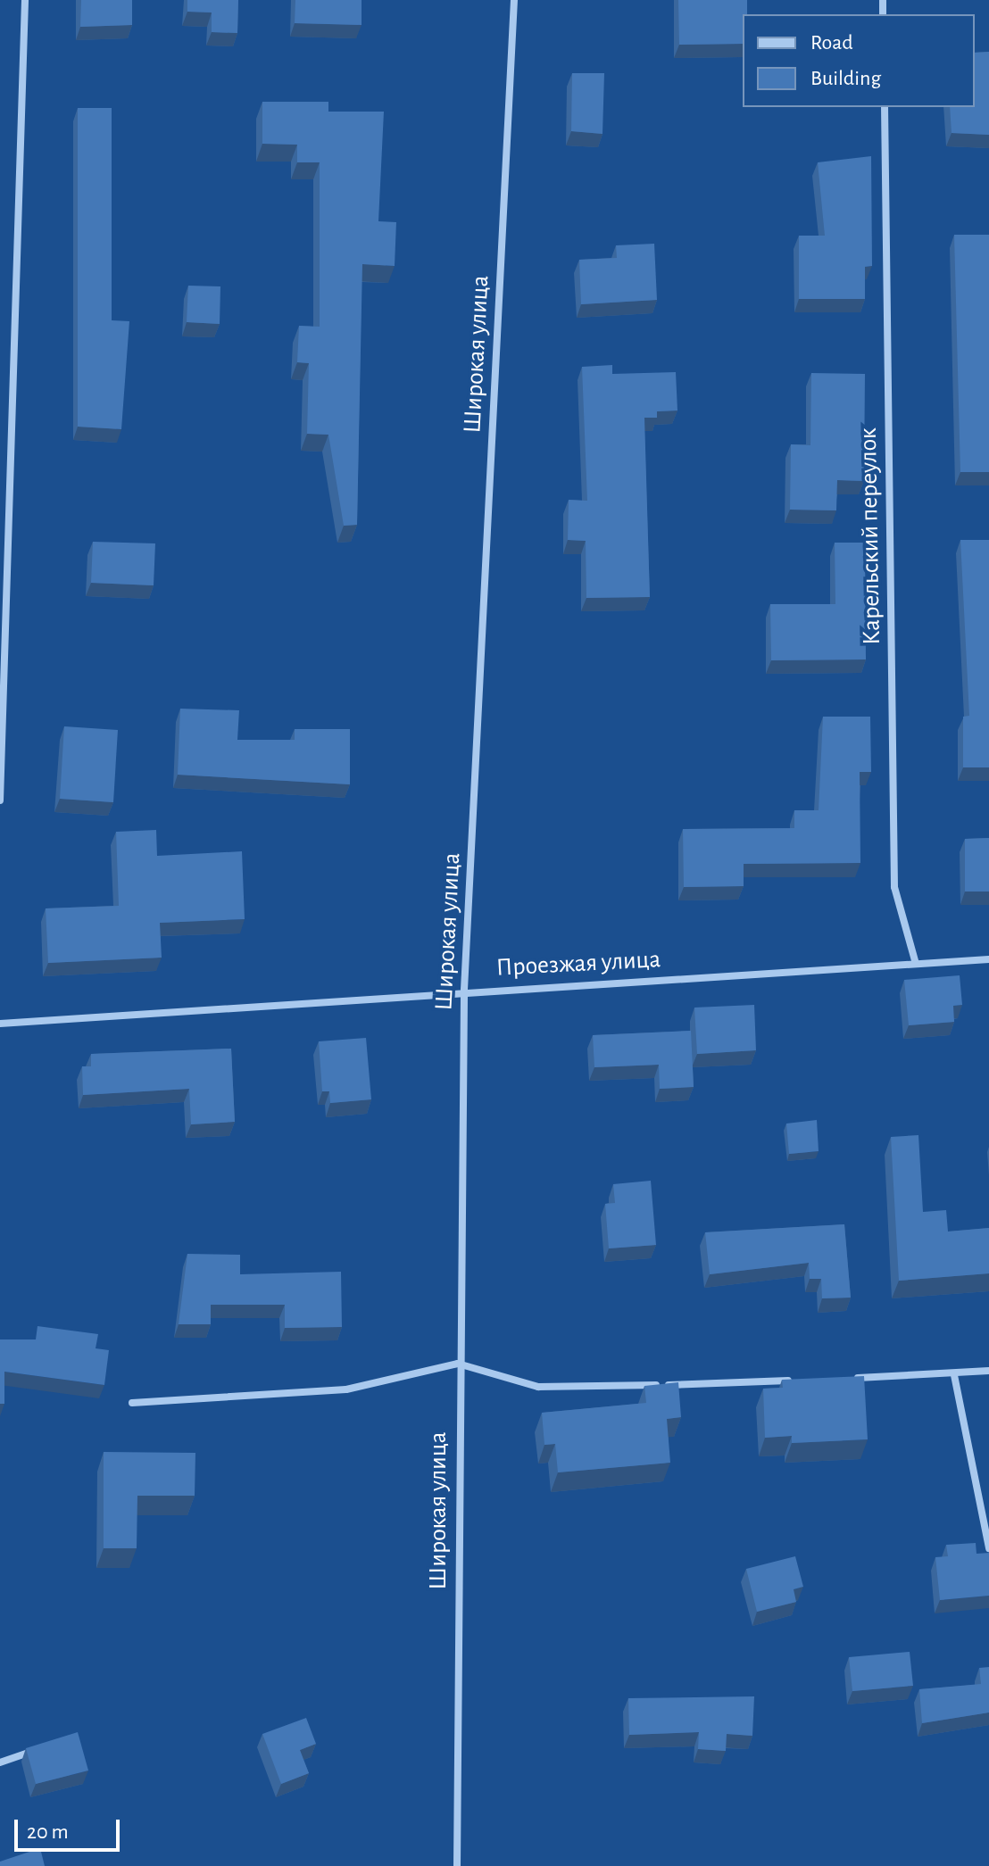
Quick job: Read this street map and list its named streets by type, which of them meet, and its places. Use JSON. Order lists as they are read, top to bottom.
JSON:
{
  "streets": {
    "street": ["Широкая улица", "Карельский переулок", "Проезжая улица"]
  },
  "crossings": [
    ["Широкая улица", "Проезжая улица"],
    ["Карельский переулок", "Проезжая улица"]
  ],
  "legend": ["Road", "Building"],
  "scale_bar": "20 m"
}
